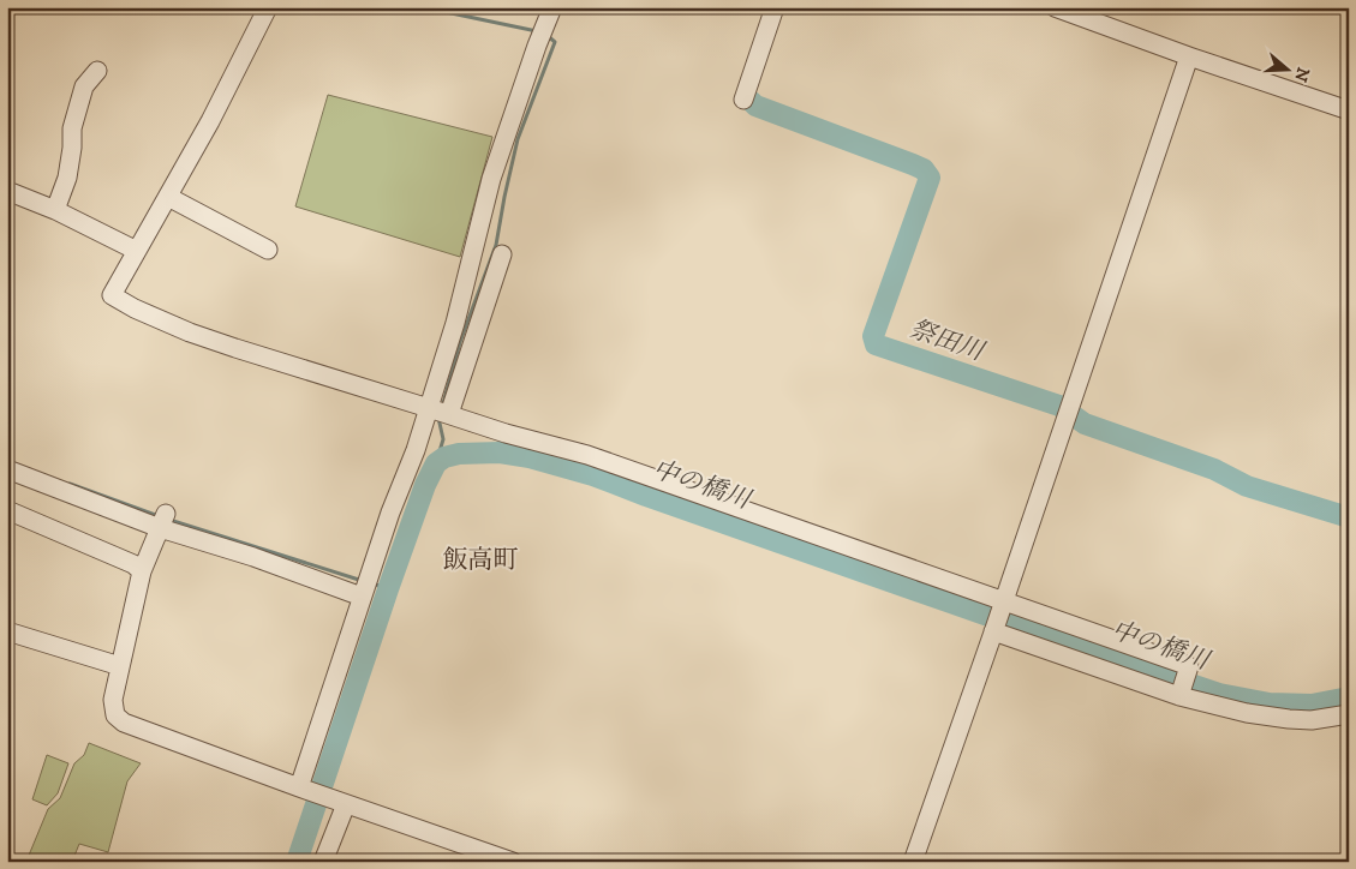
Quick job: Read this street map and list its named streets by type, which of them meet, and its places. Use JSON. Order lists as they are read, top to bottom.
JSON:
{
  "districts": ["飯高町"],
  "water": ["祭田川", "中の橋川"],
  "north": "right"
}
